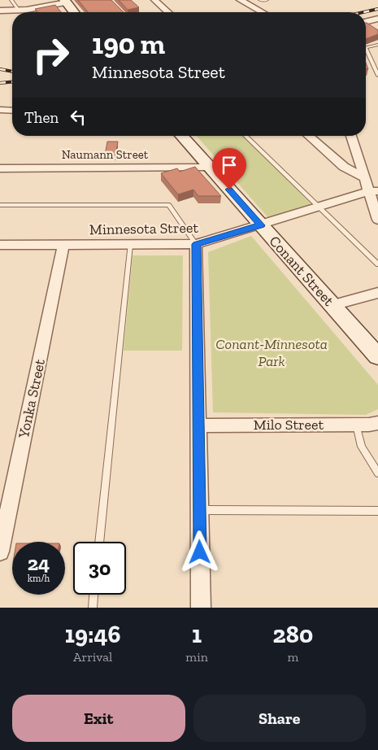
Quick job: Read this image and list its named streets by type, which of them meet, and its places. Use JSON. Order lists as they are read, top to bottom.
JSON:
{
  "streets": {
    "main road": ["Conant Street"],
    "street": [
      "Naumann Street",
      "Minnesota Street",
      "Yonka Street",
      "Milo Street"
    ]
  },
  "crossings": [
    ["Naumann Street", "Conant Street"],
    ["Minnesota Street", "Conant Street"],
    ["Minnesota Street", "Yonka Street"]
  ],
  "parks": ["Conant-Minnesota Park"],
  "page": {
    "turn": ["190 m", "Minnesota Street"],
    "then": "Then",
    "speed": "24 km/h",
    "limit": "30",
    "eta": [
      "19:46",
      "Arrival",
      "1",
      "min",
      "280",
      "m"
    ],
    "buttons": ["Exit", "Share"]
  }
}
